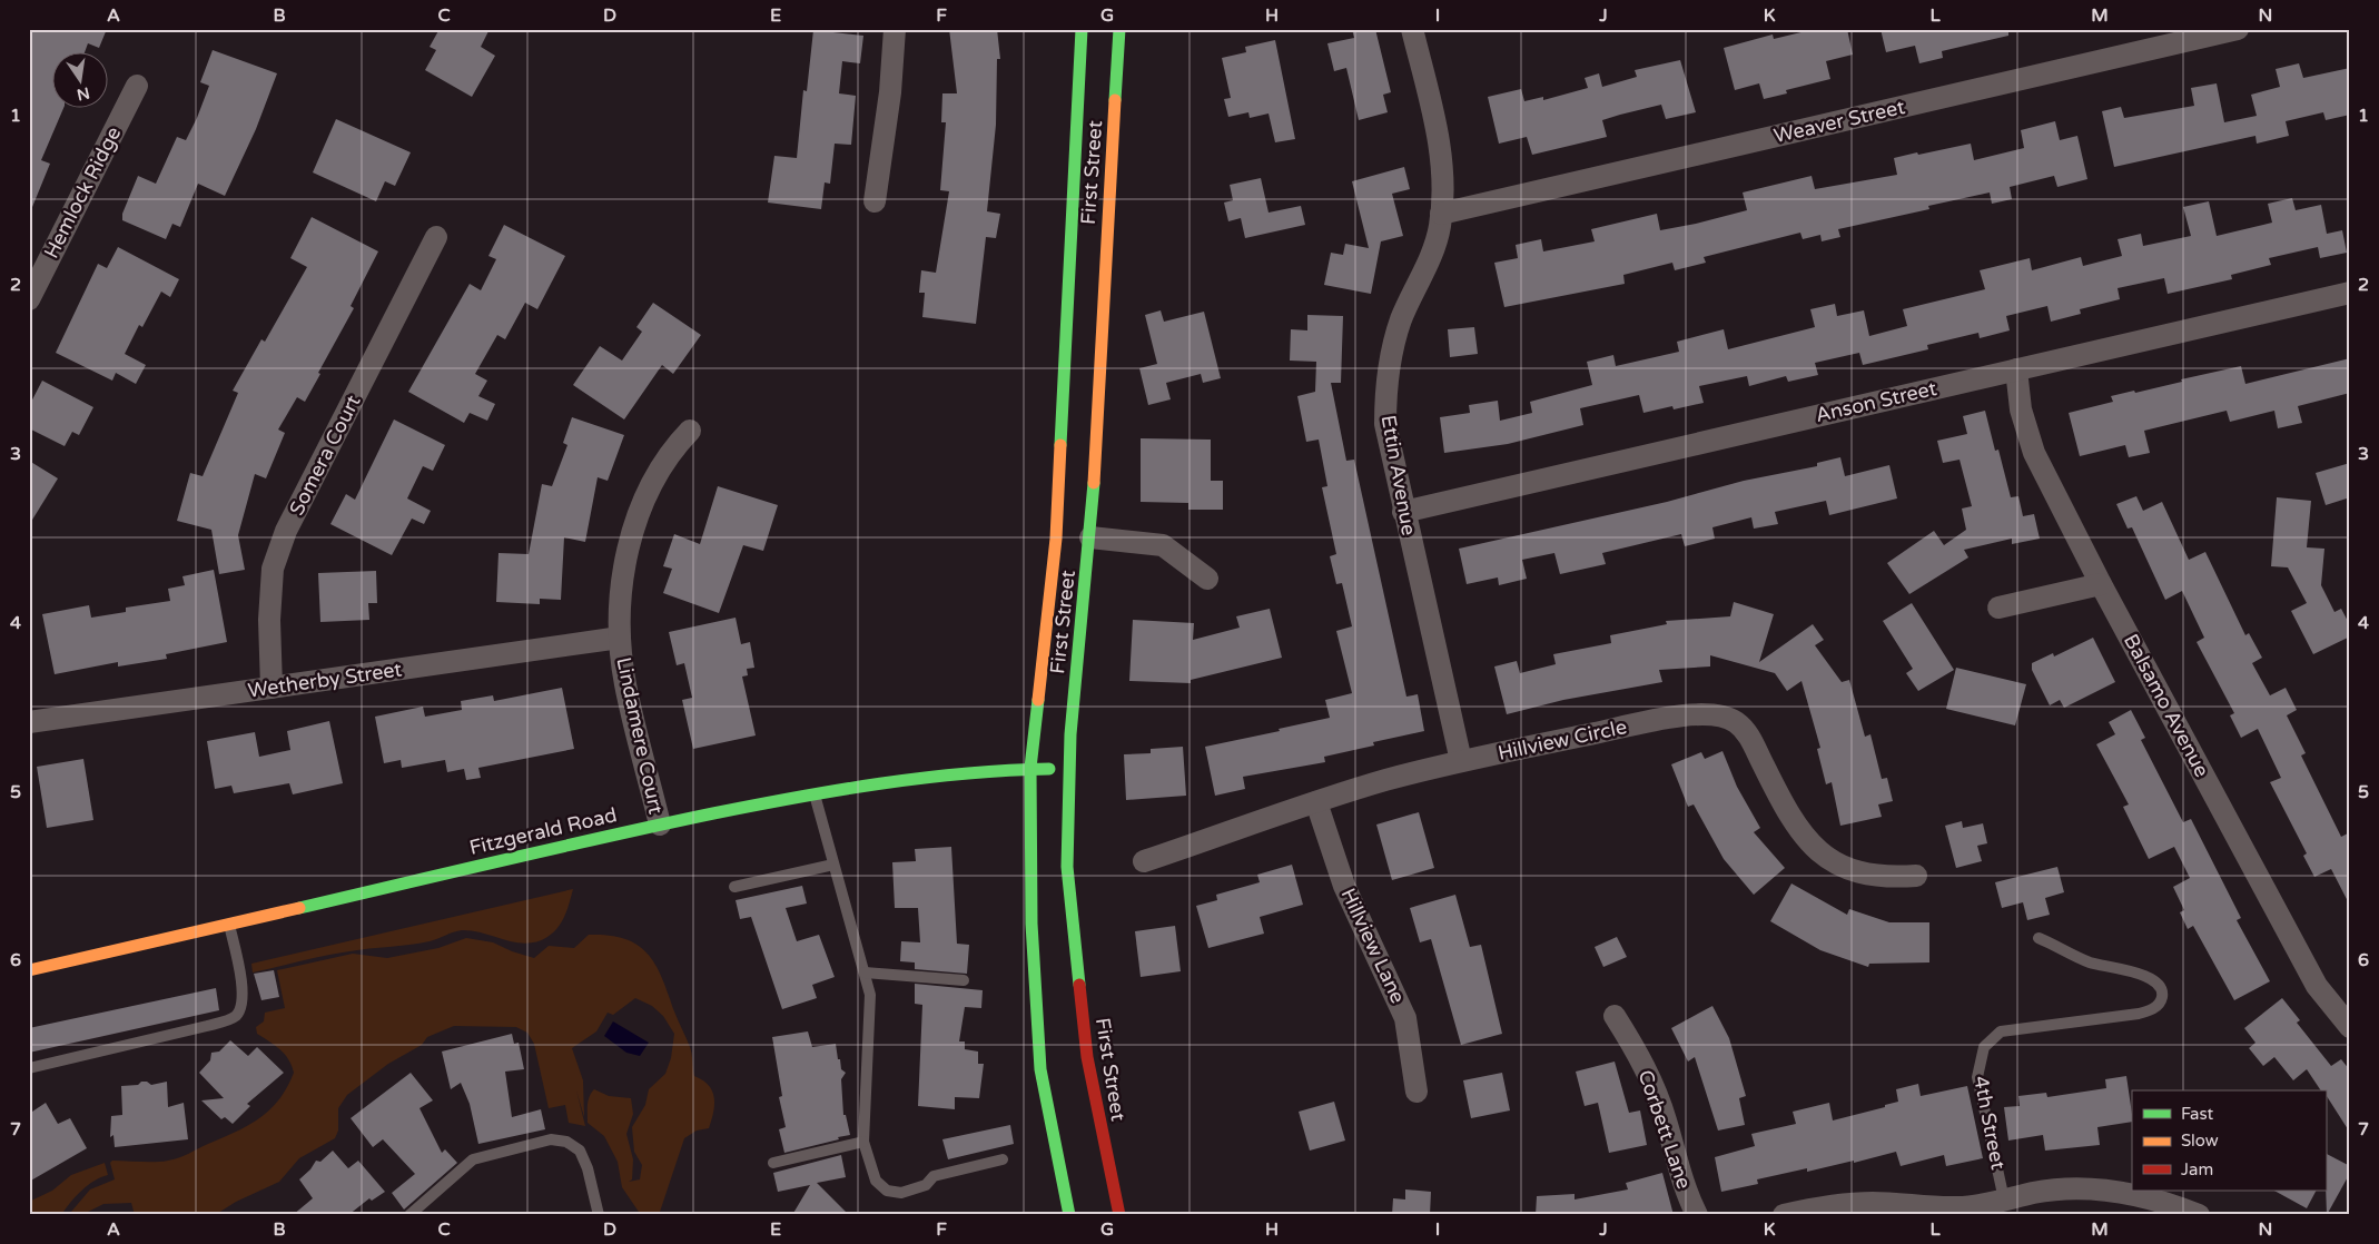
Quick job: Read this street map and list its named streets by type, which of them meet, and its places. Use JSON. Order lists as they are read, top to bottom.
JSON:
{
  "streets": {
    "main road": ["First Street", "Fitzgerald Road"],
    "street": [
      "Weaver Street",
      "Hemlock Ridge",
      "Anson Street",
      "Somera Court",
      "Ettin Avenue",
      "Wetherby Street",
      "Balsamo Avenue",
      "Lindamere Court",
      "Hillview Circle",
      "Hillview Lane",
      "Corbett Lane"
    ],
    "lane": ["4th Street"]
  },
  "crossings": [
    ["Weaver Street", "Ettin Avenue"],
    ["First Street", "Fitzgerald Road"],
    ["Anson Street", "Ettin Avenue"],
    ["Anson Street", "Balsamo Avenue"],
    ["Somera Court", "Wetherby Street"],
    ["Ettin Avenue", "Hillview Circle"],
    ["Wetherby Street", "Lindamere Court"],
    ["Lindamere Court", "Fitzgerald Road"],
    ["Hillview Circle", "Hillview Lane"]
  ],
  "legend": ["Fast", "Slow", "Jam"],
  "north": "bottom",
  "grid": {
    "columns": [
      "A",
      "B",
      "C",
      "D",
      "E",
      "F",
      "G",
      "H",
      "I",
      "J",
      "K",
      "L",
      "M",
      "N"
    ],
    "rows": [
      "1",
      "2",
      "3",
      "4",
      "5",
      "6",
      "7"
    ]
  }
}
